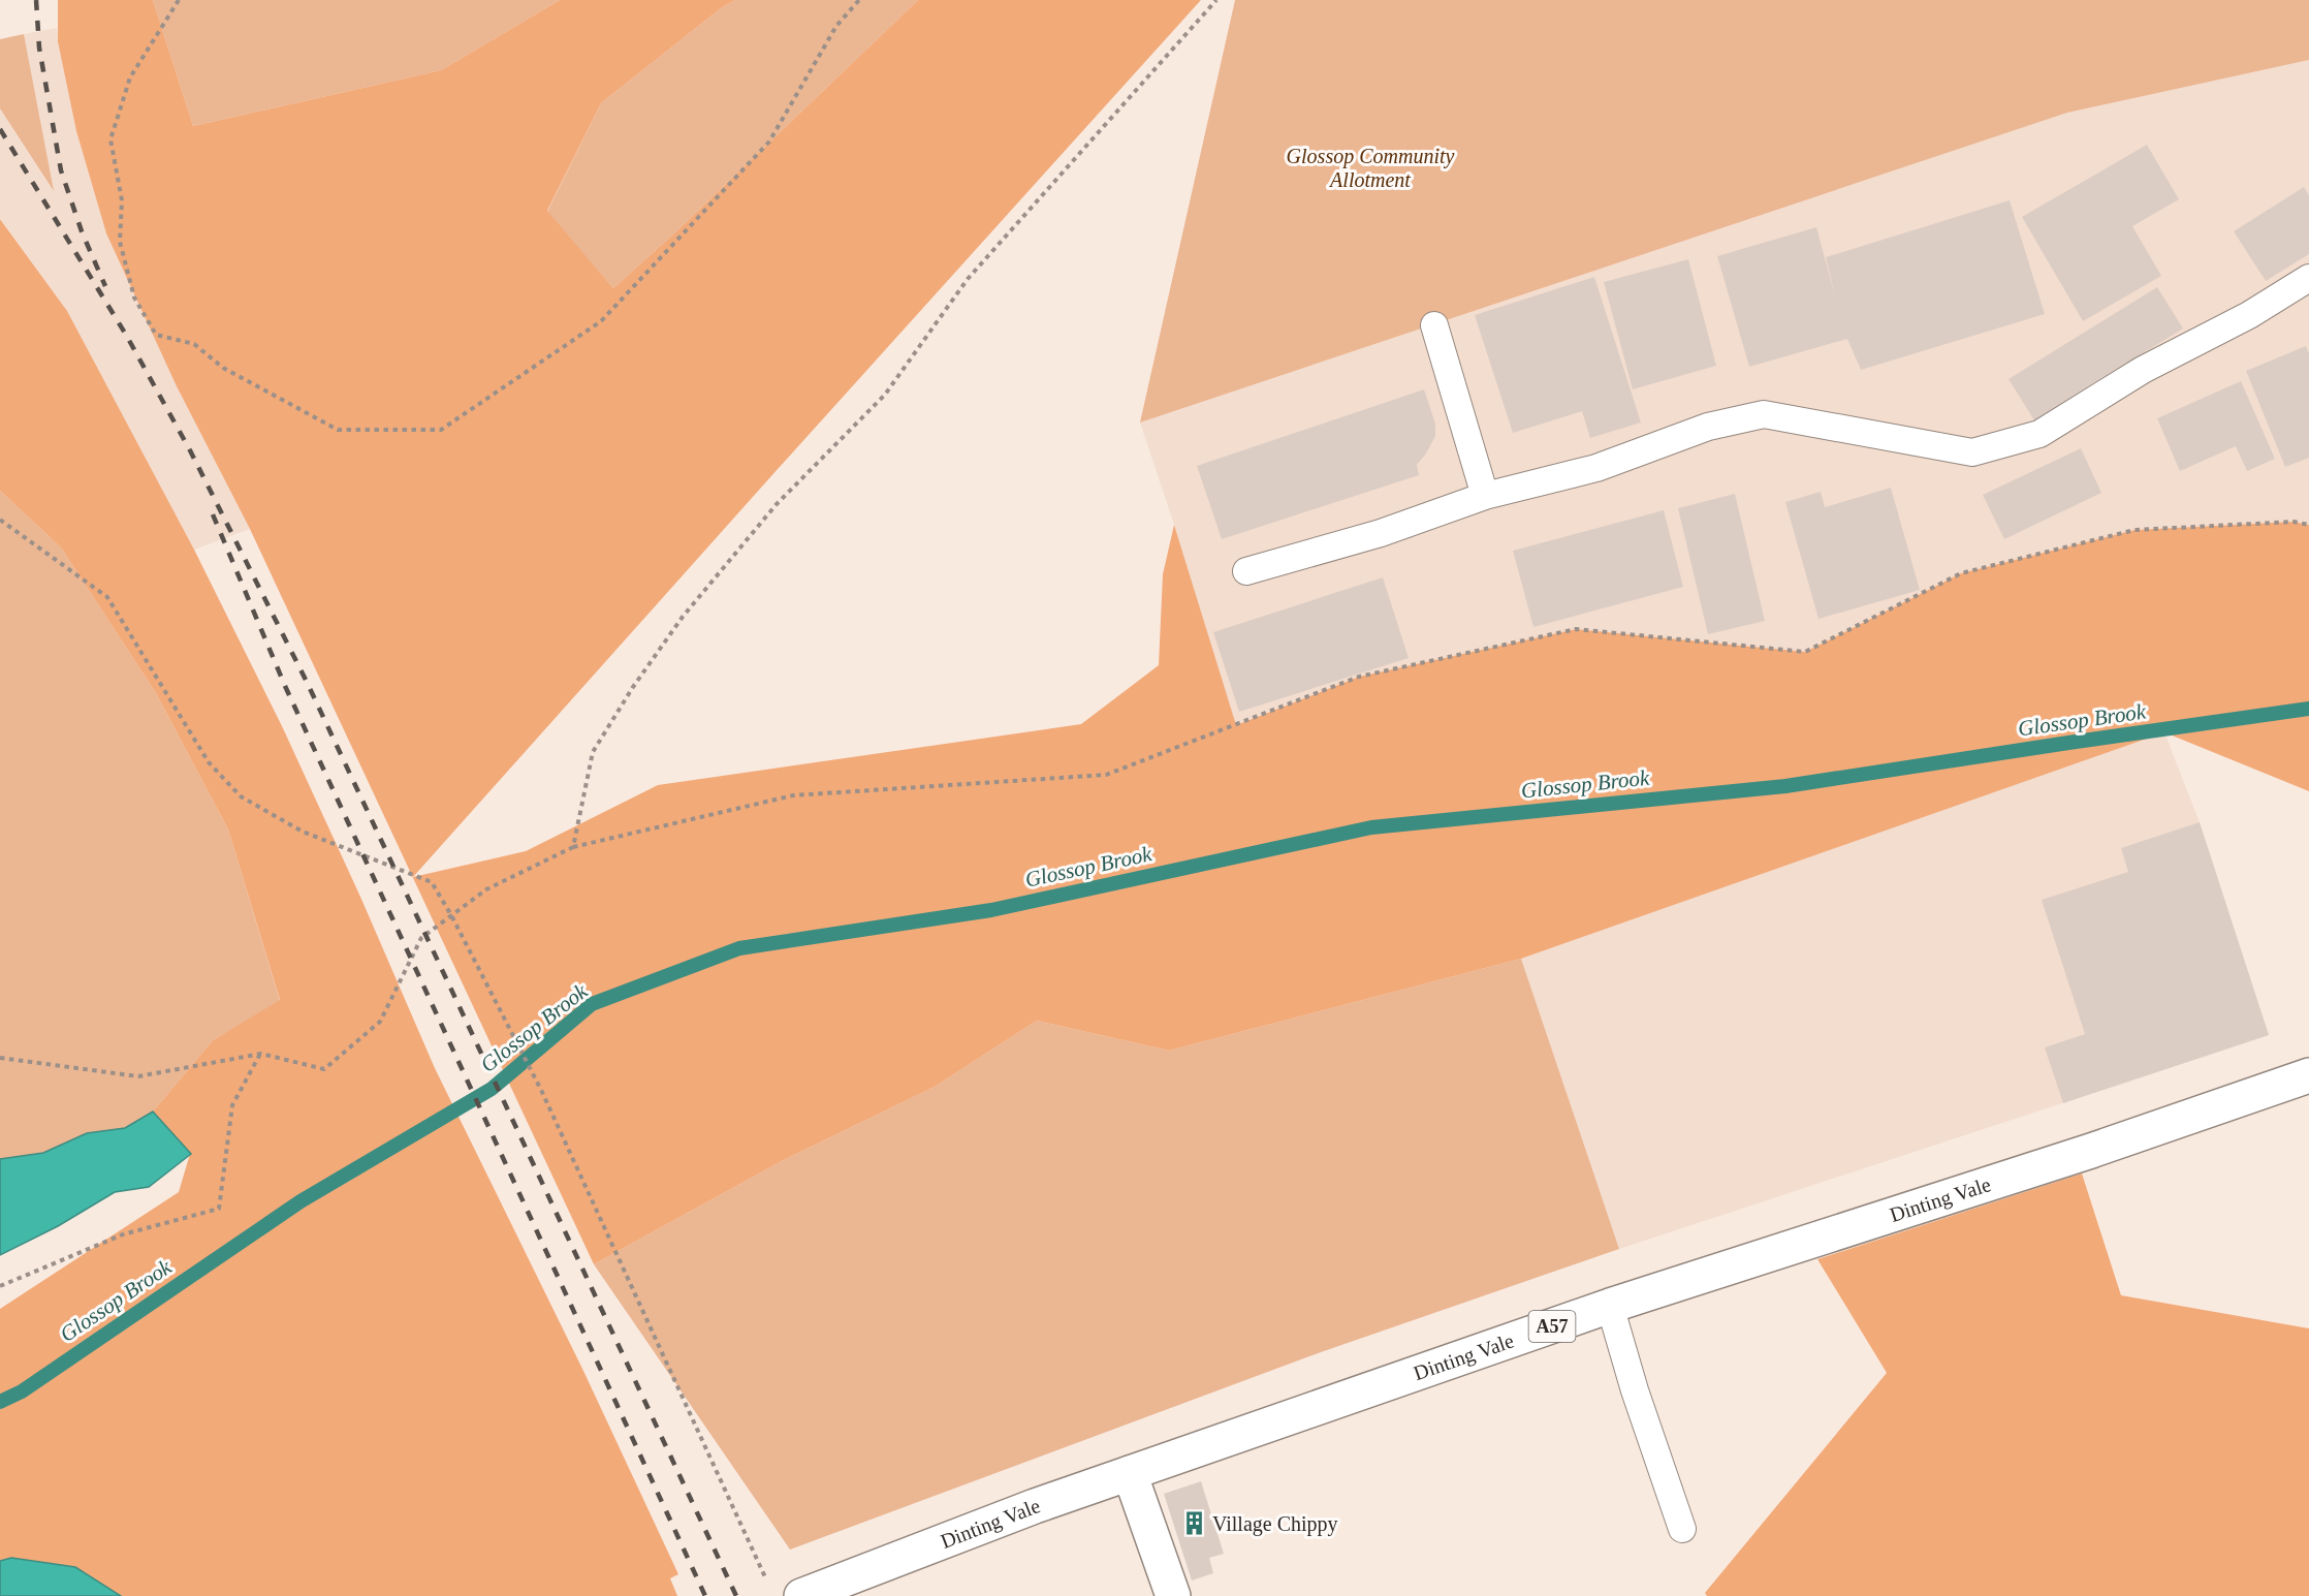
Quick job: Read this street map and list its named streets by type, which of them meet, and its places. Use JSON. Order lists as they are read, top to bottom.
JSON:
{
  "streets": {
    "main road": ["Dinting Vale", "A57"]
  },
  "water": ["Glossop Brook"],
  "parks": ["Glossop Community Allotment"],
  "places": {
    "building": ["Village Chippy"]
  }
}
